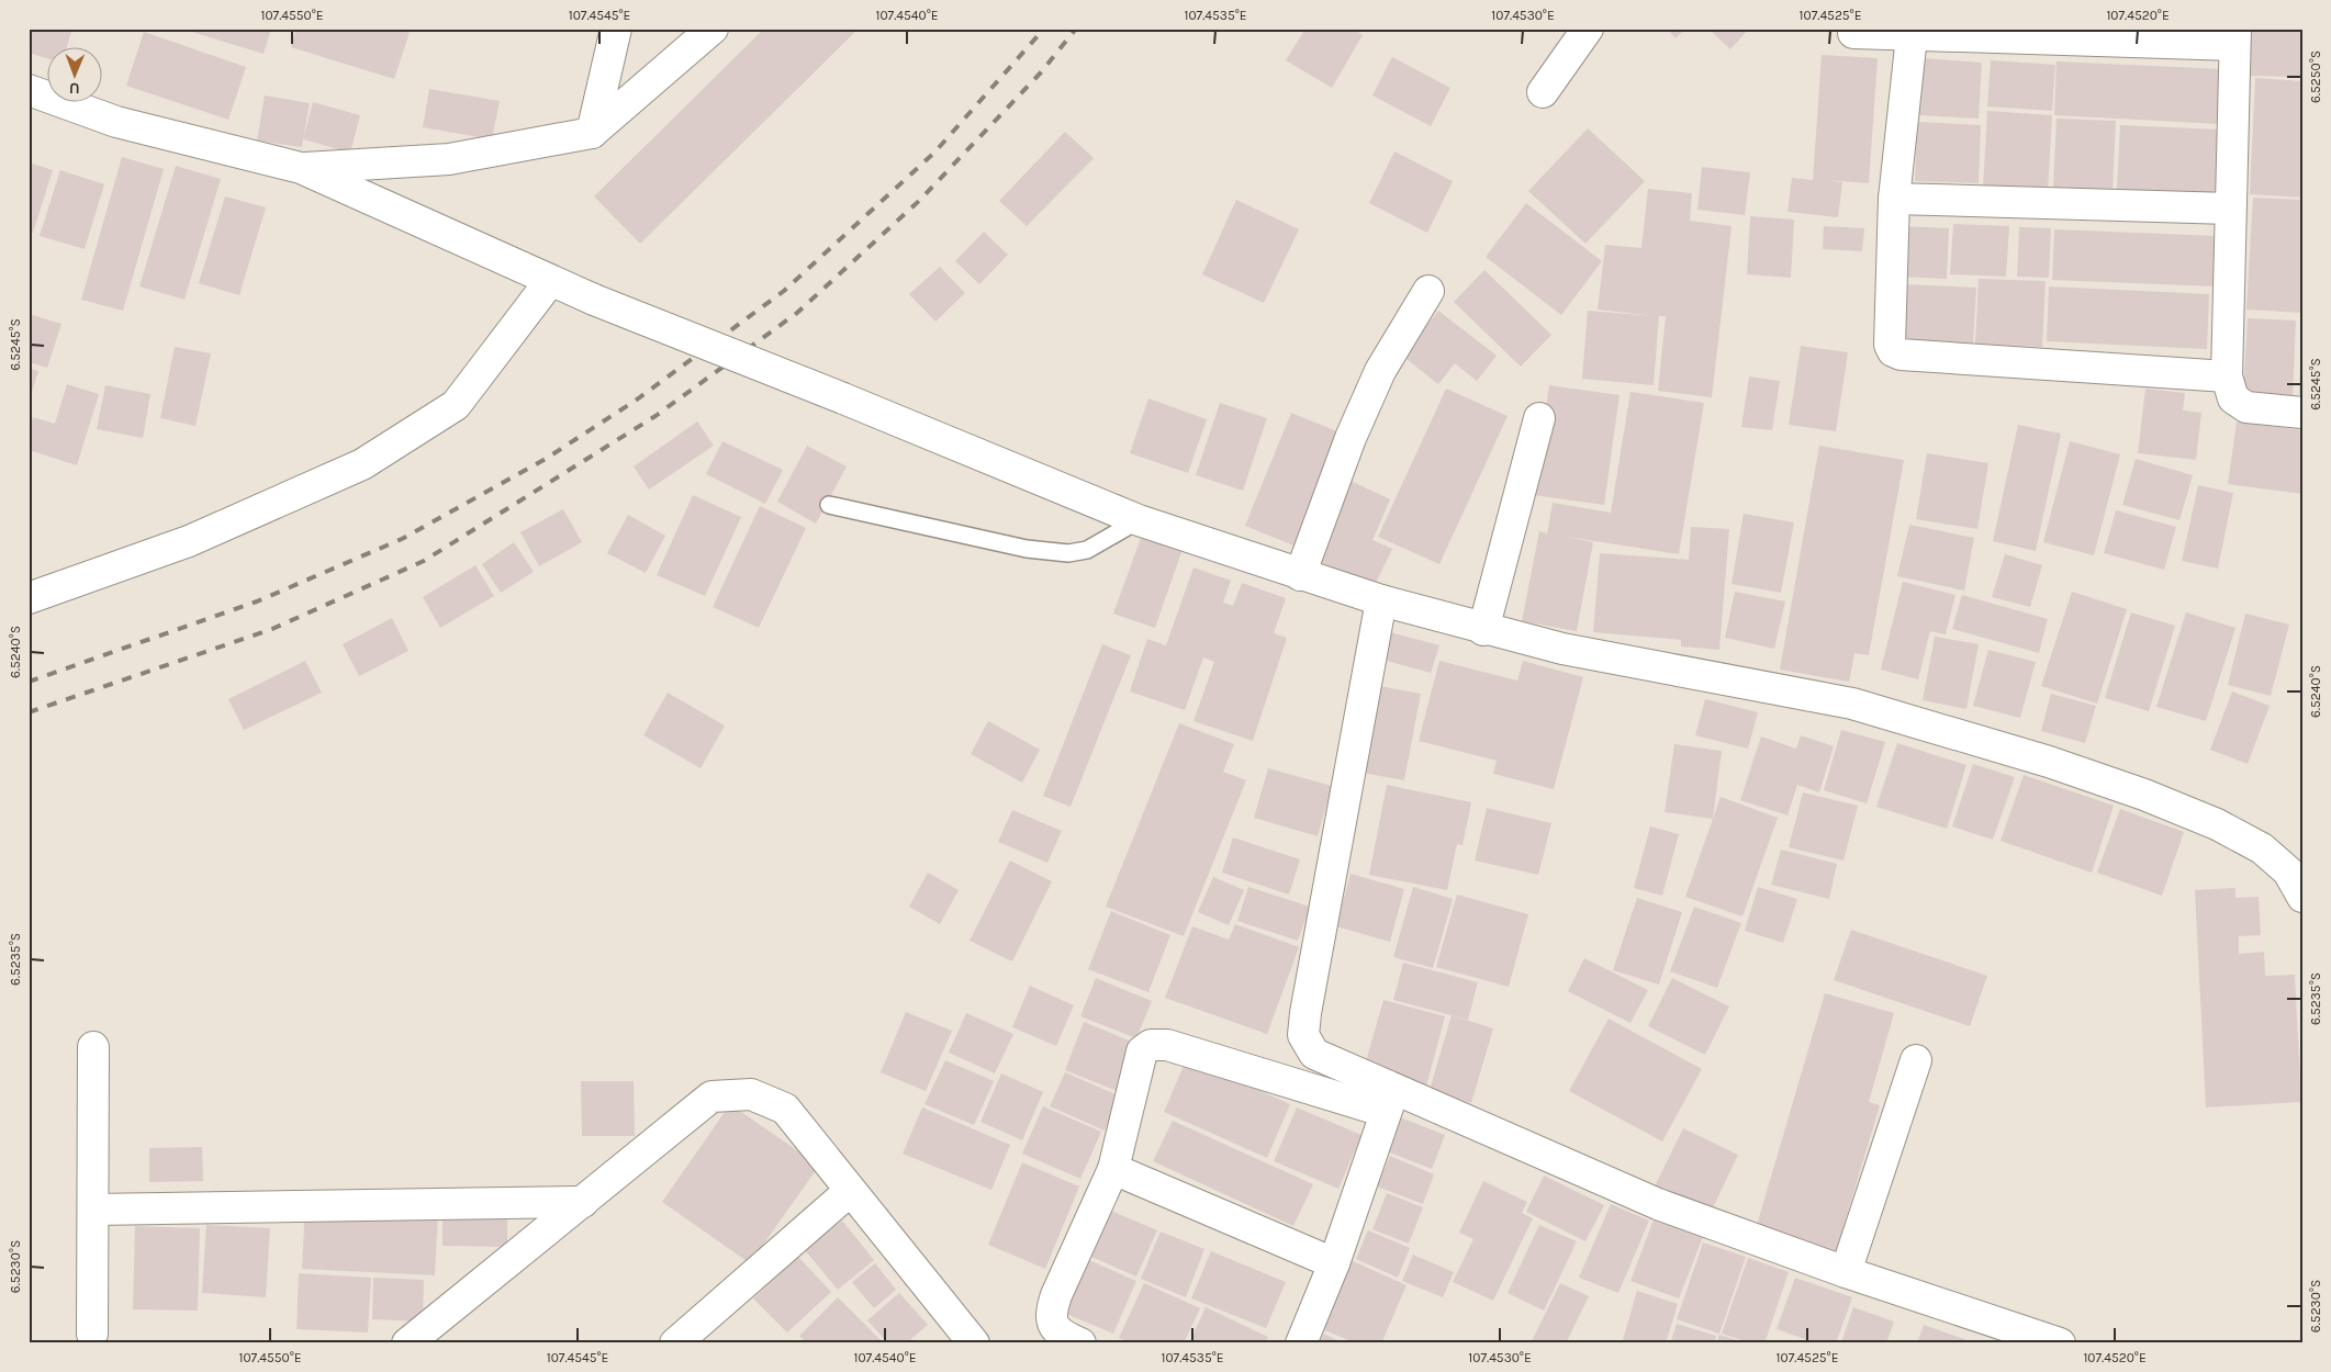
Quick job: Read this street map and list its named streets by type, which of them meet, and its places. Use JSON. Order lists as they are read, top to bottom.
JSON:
{
  "north": "bottom",
  "coordinates": [
    "107.4550°E",
    "107.4545°E",
    "107.4540°E",
    "107.4535°E",
    "107.4530°E",
    "107.4525°E",
    "107.4520°E",
    "6.5250°S",
    "6.5245°S",
    "6.5240°S",
    "6.5235°S",
    "6.5230°S"
  ]
}
